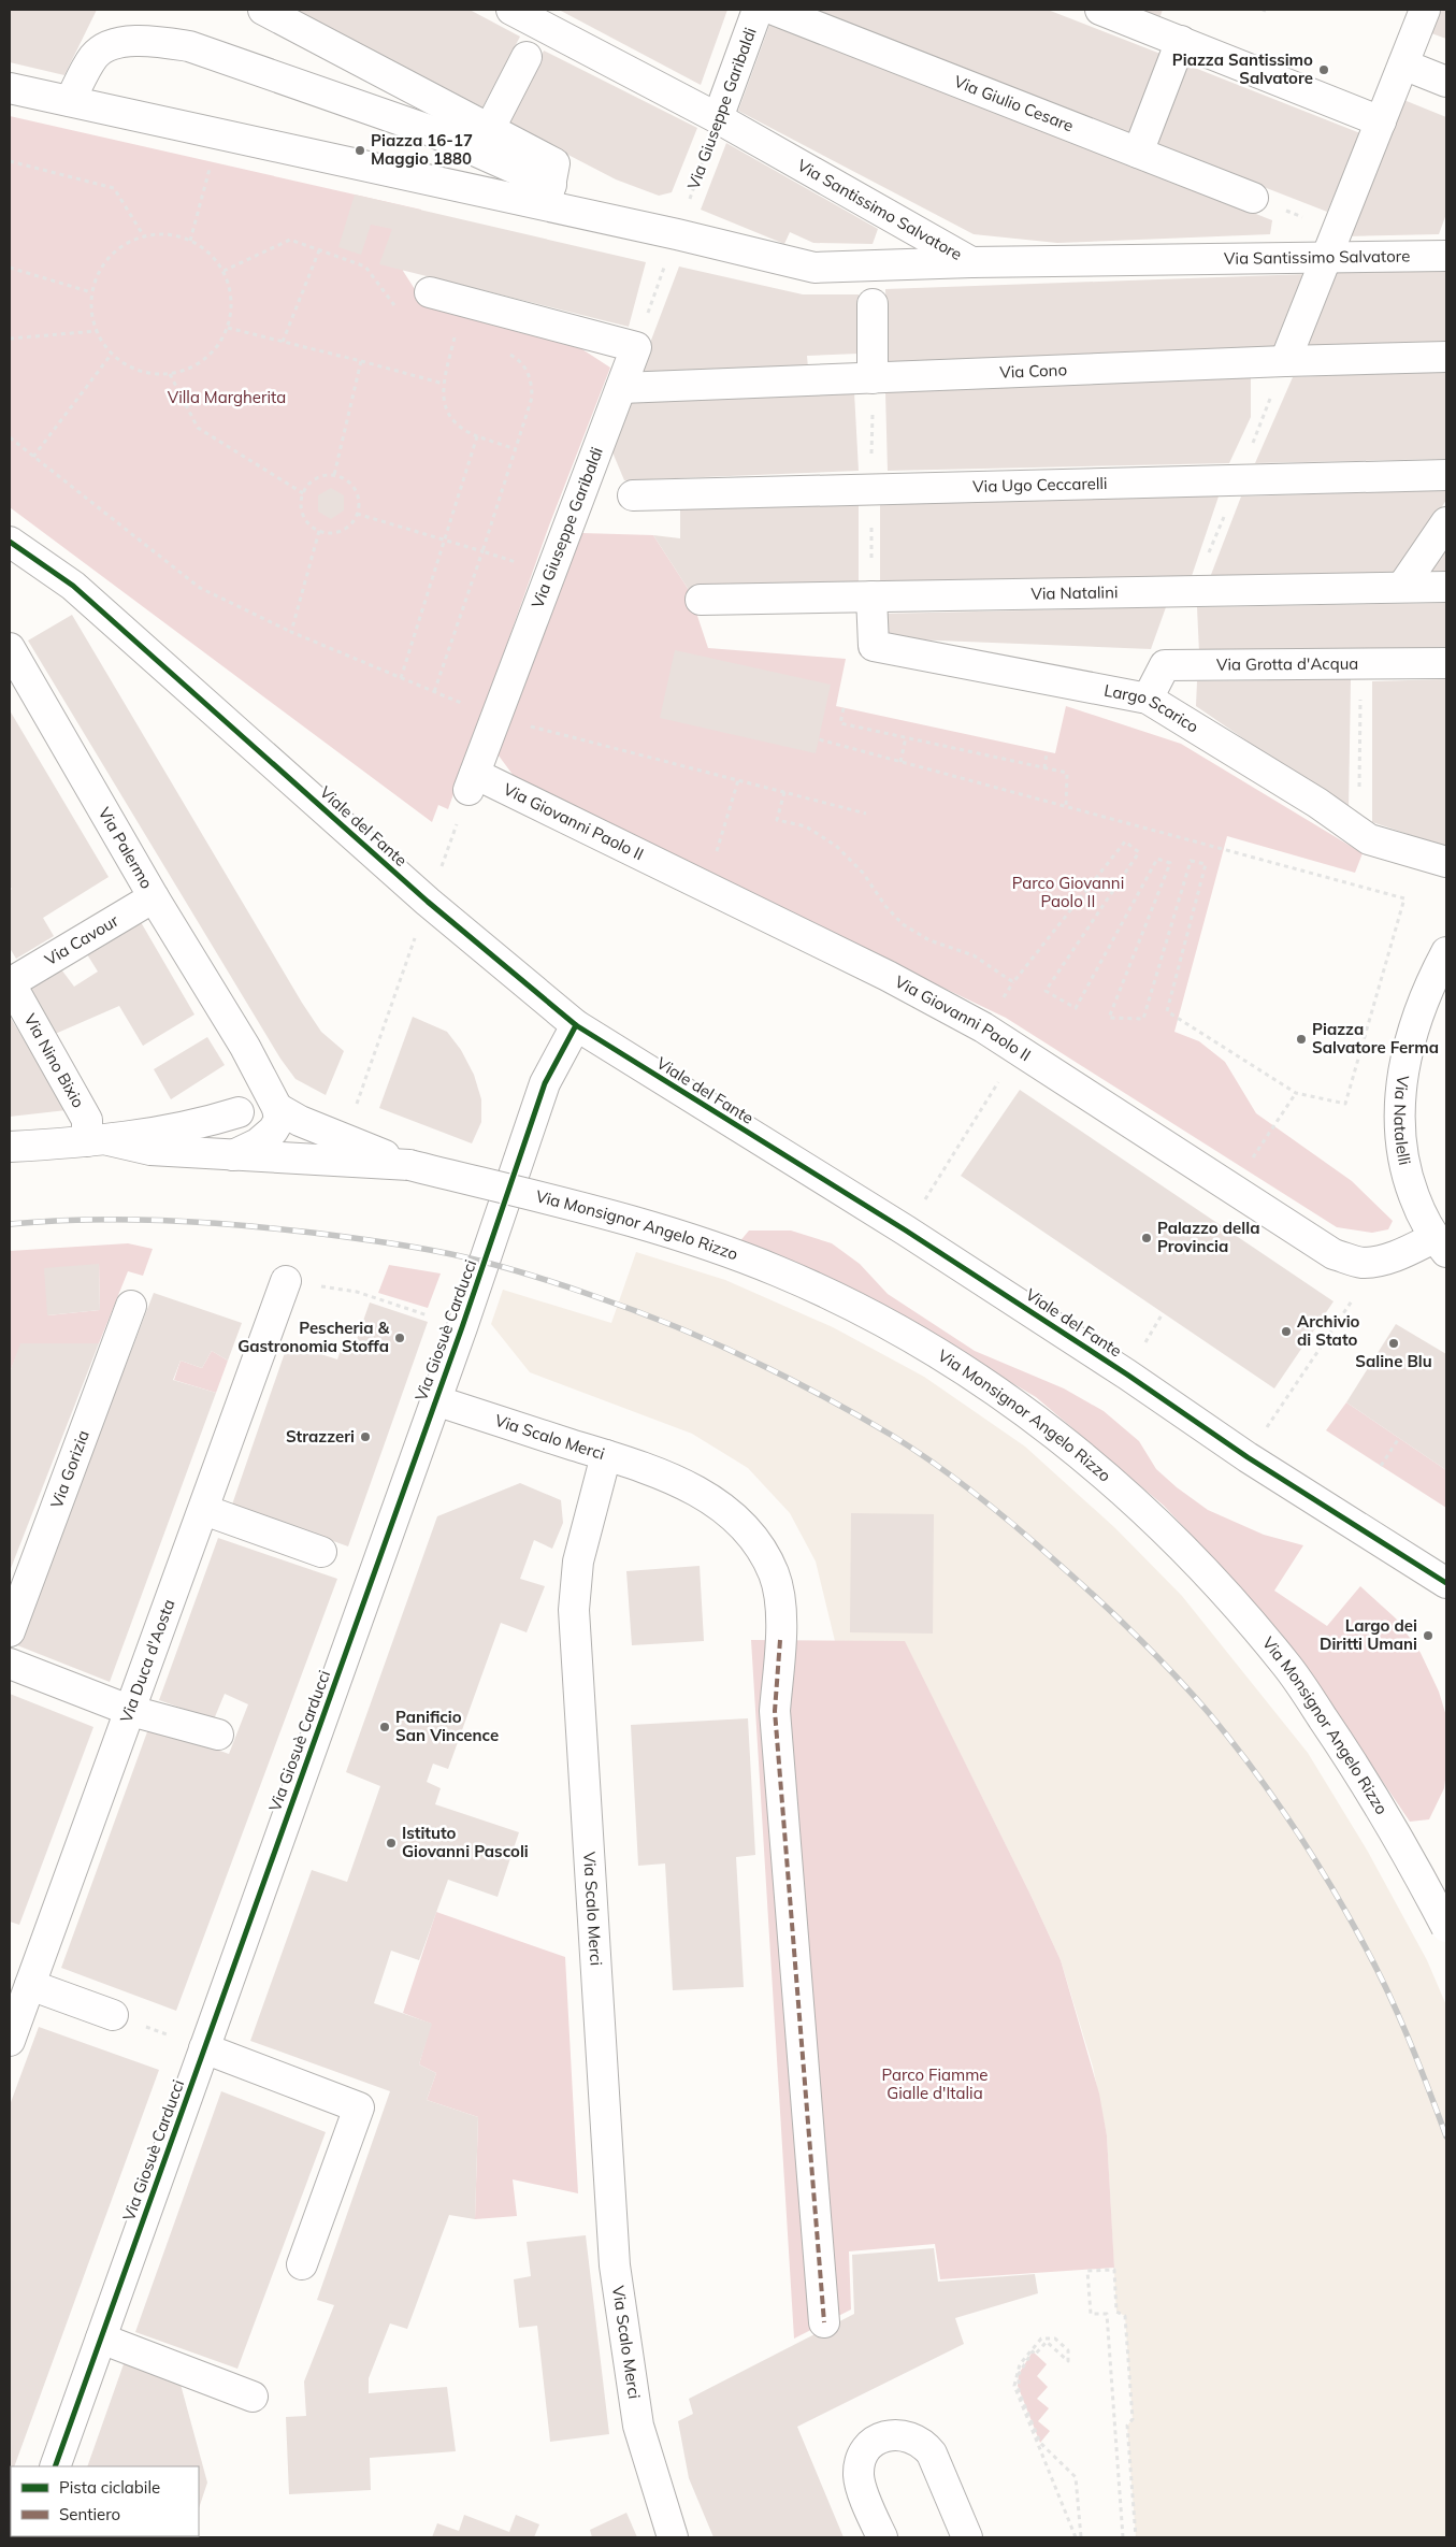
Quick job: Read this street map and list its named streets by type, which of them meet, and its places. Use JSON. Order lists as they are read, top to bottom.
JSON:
{
  "streets": {
    "street": [
      "Via Giulio Cesare",
      "Via Giuseppe Garibaldi",
      "Via Santissimo Salvatore",
      "Via Cono",
      "Via Ugo Ceccarelli",
      "Via Natalini",
      "Via Grotta d'Acqua",
      "Largo Scarico",
      "Via Giovanni Paolo II",
      "Viale del Fante",
      "Via Palermo",
      "Via Cavour",
      "Via Nino Bixio",
      "Via Natalelli",
      "Via Monsignor Angelo Rizzo",
      "Via Giosuè Carducci",
      "Via Scalo Merci",
      "Via Gorizia",
      "Via Duca d'Aosta"
    ]
  },
  "crossings": [
    ["Via Giuseppe Garibaldi", "Via Santissimo Salvatore"],
    ["Via Giuseppe Garibaldi", "Via Cono"],
    ["Via Giuseppe Garibaldi", "Via Giovanni Paolo II"],
    ["Via Natalini", "Largo Scarico"],
    ["Via Grotta d'Acqua", "Largo Scarico"],
    ["Via Giovanni Paolo II", "Via Natalelli"],
    ["Viale del Fante", "Via Giosuè Carducci"],
    ["Via Palermo", "Via Cavour"],
    ["Via Cavour", "Via Nino Bixio"],
    ["Via Giosuè Carducci", "Via Scalo Merci"]
  ],
  "parks": ["Villa Margherita", "Parco Giovanni Paolo II", "Parco Fiamme Gialle d'Italia"],
  "places": [
    "Piazza Santissimo Salvatore",
    "Piazza 16-17 Maggio 1880",
    "Piazza Salvatore Ferma",
    "Palazzo della Provincia",
    "Archivio di Stato",
    "Pescheria & Gastronomia Stoffa",
    "Saline Blu",
    "Strazzeri",
    "Largo dei Diritti Umani",
    "Panificio San Vincence",
    "Istituto Giovanni Pascoli"
  ],
  "legend": ["Pista ciclabile", "Sentiero"]
}
